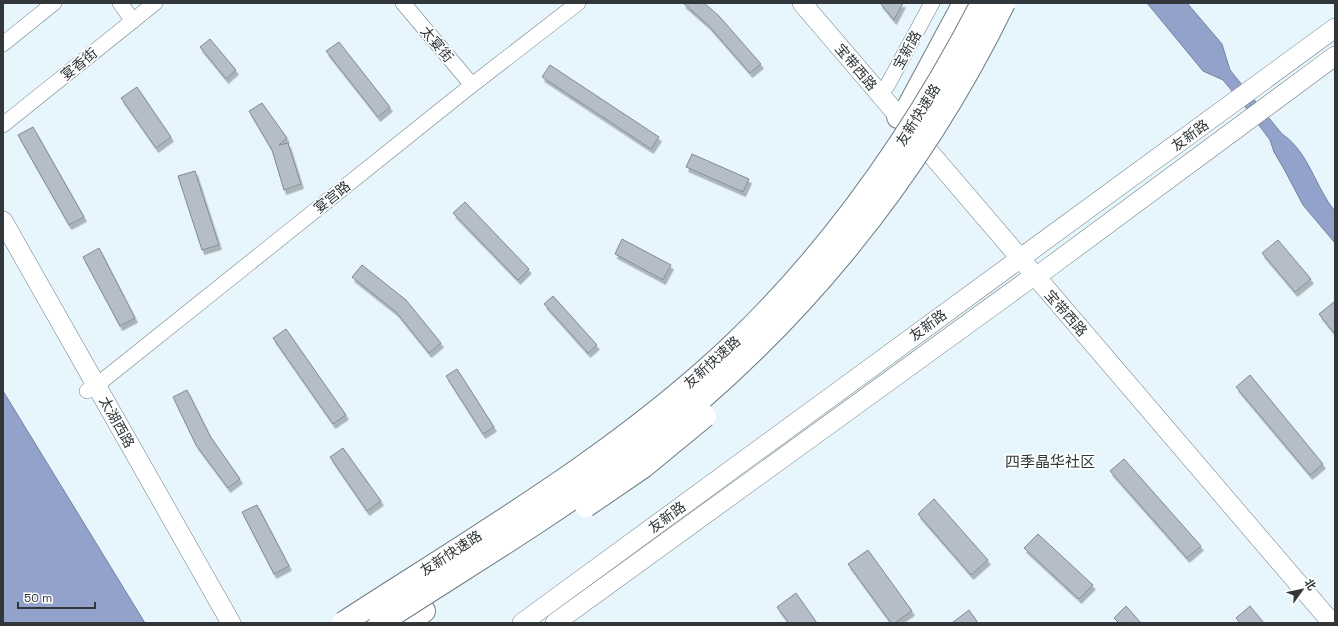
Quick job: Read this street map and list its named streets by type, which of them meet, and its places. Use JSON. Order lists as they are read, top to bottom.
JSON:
{
  "streets": {
    "highway": ["友新快速路"],
    "main road": ["宝带西路", "友新路", "太湖西路"],
    "street": [
      "太宴街",
      "宝新路",
      "宴香街",
      "宴宫路"
    ]
  },
  "crossings": [
    ["太宴街", "宴宫路"],
    ["宝新路", "宝带西路"],
    ["宝带西路", "友新路"],
    ["宴宫路", "太湖西路"]
  ],
  "districts": ["四季晶华社区"],
  "scale_bar": "50 m",
  "north": "top right"
}
